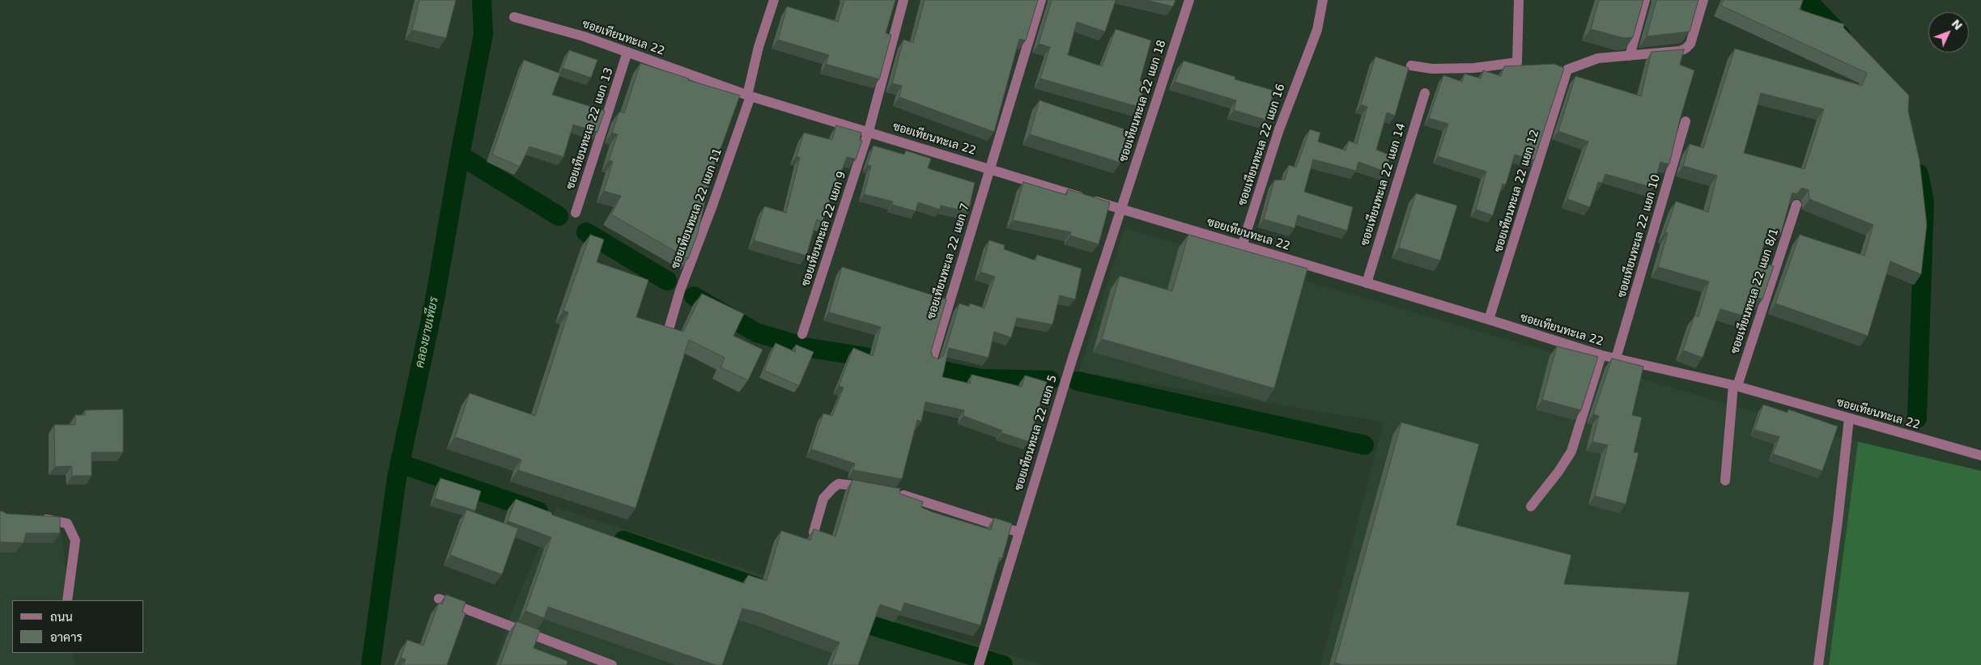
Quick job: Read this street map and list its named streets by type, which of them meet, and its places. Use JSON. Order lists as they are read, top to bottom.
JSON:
{
  "streets": {
    "street": [
      "ซอยเทียนทะเล 22",
      "ซอยเทียนทะเล 22 แยก 18",
      "ซอยเทียนทะเล 22 แยก 13",
      "ซอยเทียนทะเล 22 แยก 16",
      "ซอยเทียนทะเล 22 แยก 14",
      "ซอยเทียนทะเล 22 แยก 12",
      "ซอยเทียนทะเล 22 แยก 11",
      "ซอยเทียนทะเล 22 แยก 9",
      "ซอยเทียนทะเล 22 แยก 10",
      "ซอยเทียนทะเล 22 แยก 7",
      "ซอยเทียนทะเล 22 แยก 8/1",
      "ซอยเทียนทะเล 22 แยก 5"
    ]
  },
  "crossings": [
    ["ซอยเทียนทะเล 22", "ซอยเทียนทะเล 22 แยก 18"],
    ["ซอยเทียนทะเล 22", "ซอยเทียนทะเล 22 แยก 13"],
    ["ซอยเทียนทะเล 22", "ซอยเทียนทะเล 22 แยก 16"],
    ["ซอยเทียนทะเล 22", "ซอยเทียนทะเล 22 แยก 14"],
    ["ซอยเทียนทะเล 22", "ซอยเทียนทะเล 22 แยก 12"],
    ["ซอยเทียนทะเล 22", "ซอยเทียนทะเล 22 แยก 11"],
    ["ซอยเทียนทะเล 22", "ซอยเทียนทะเล 22 แยก 9"],
    ["ซอยเทียนทะเล 22", "ซอยเทียนทะเล 22 แยก 10"],
    ["ซอยเทียนทะเล 22", "ซอยเทียนทะเล 22 แยก 7"],
    ["ซอยเทียนทะเล 22", "ซอยเทียนทะเล 22 แยก 8/1"],
    ["ซอยเทียนทะเล 22", "ซอยเทียนทะเล 22 แยก 5"],
    ["ซอยเทียนทะเล 22 แยก 18", "ซอยเทียนทะเล 22 แยก 5"]
  ],
  "water": ["คลองยายเพียร"],
  "legend": ["ถนน", "อาคาร"],
  "north": "top right"
}
